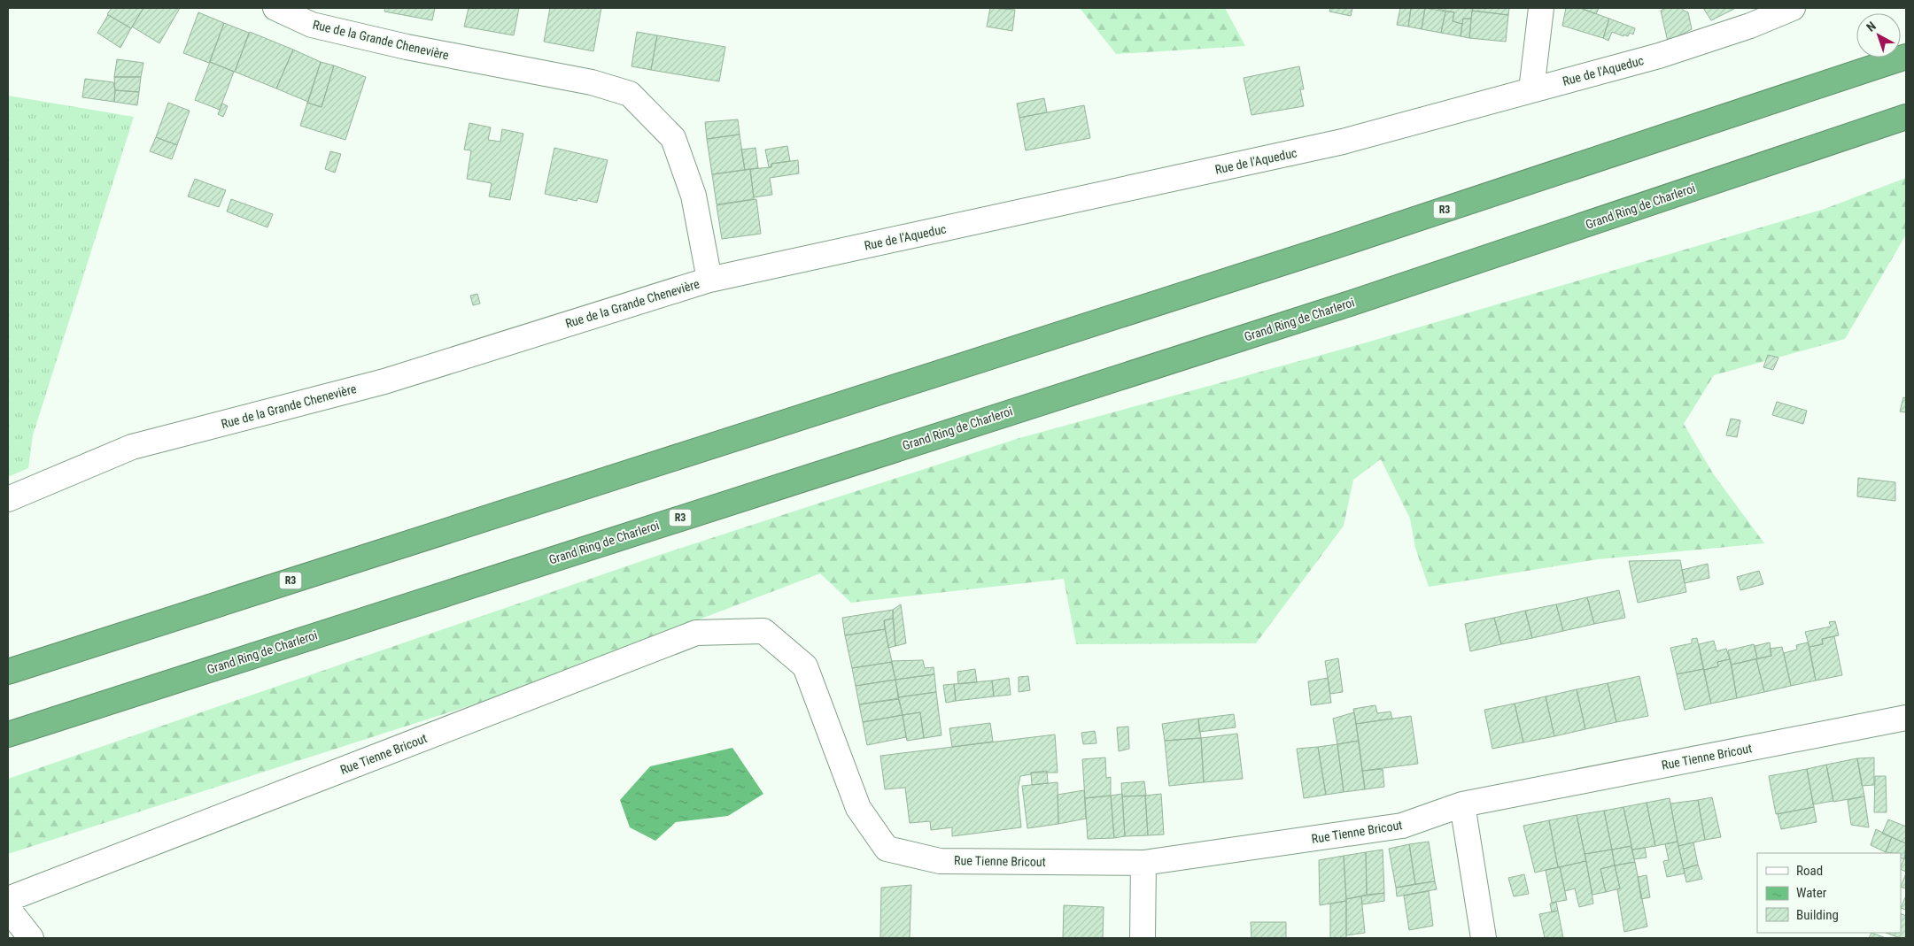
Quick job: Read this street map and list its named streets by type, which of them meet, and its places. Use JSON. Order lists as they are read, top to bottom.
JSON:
{
  "streets": {
    "highway": ["Grand Ring de Charleroi", "R3"],
    "street": ["Rue de la Grande Chenevière", "Rue de l'Aqueduc", "Rue Tienne Bricout"]
  },
  "crossings": [
    ["Rue de la Grande Chenevière", "Rue de l'Aqueduc"]
  ],
  "legend": ["Road", "Water", "Building"],
  "north": "top left"
}
